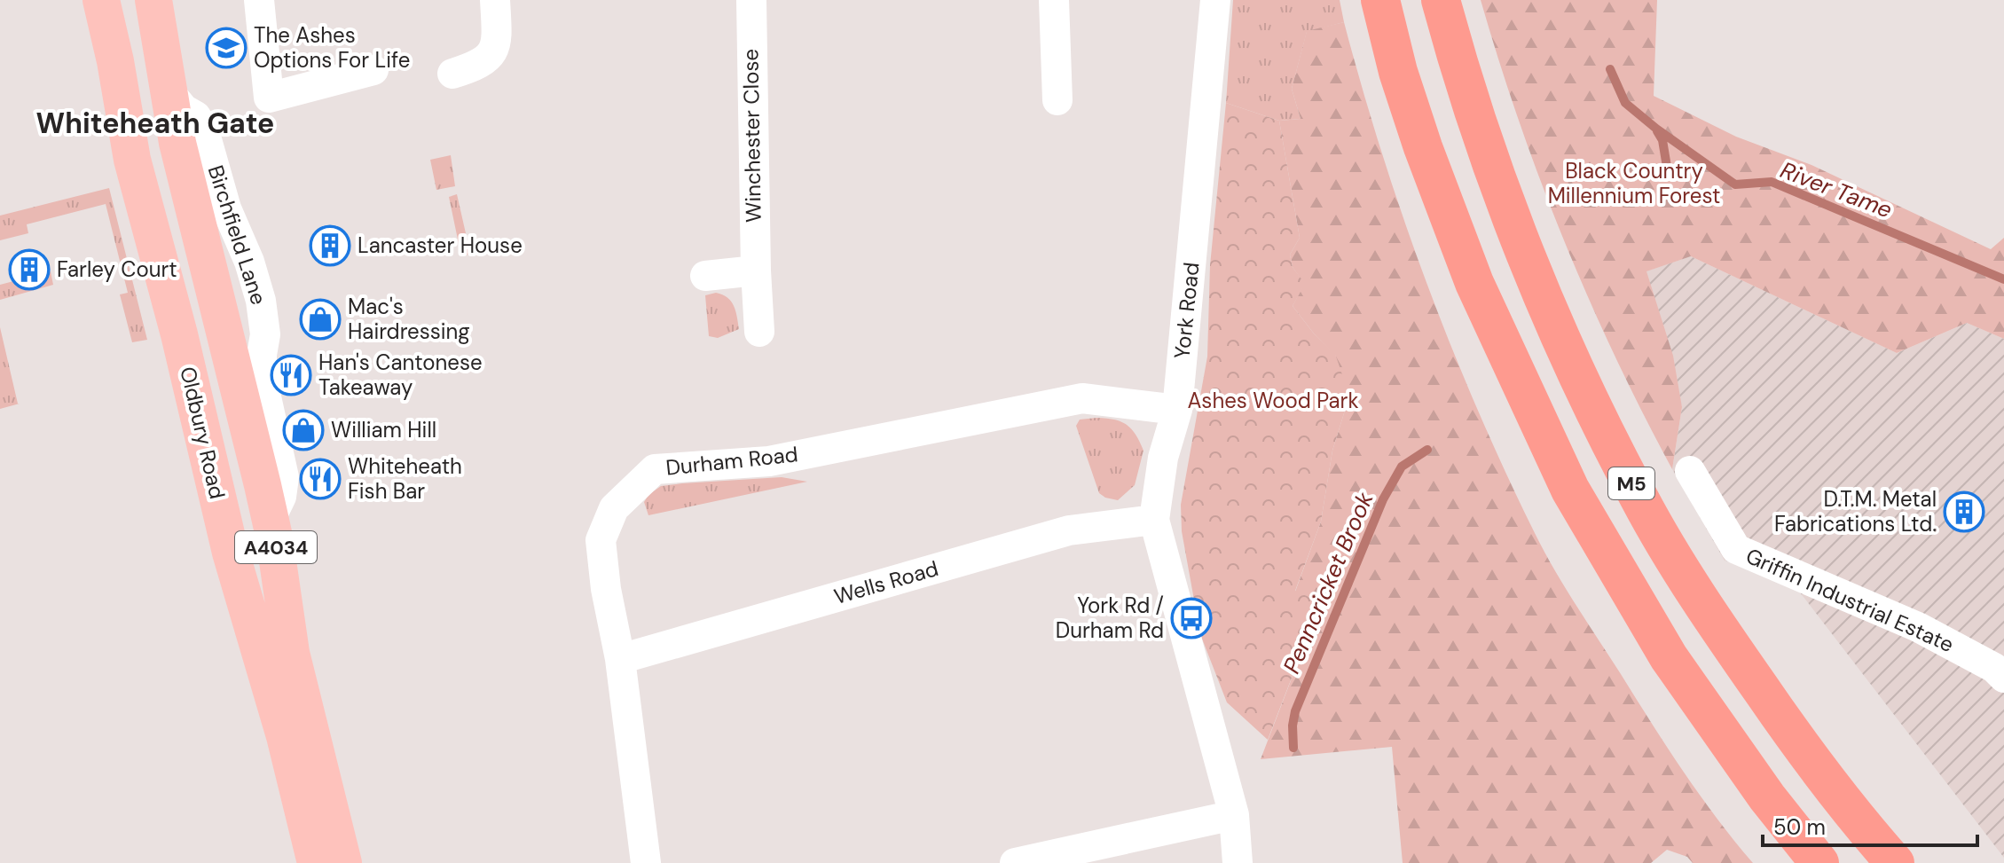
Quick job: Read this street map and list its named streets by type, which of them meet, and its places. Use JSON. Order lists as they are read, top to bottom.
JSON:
{
  "streets": {
    "highway": ["M5"],
    "main road": ["Oldbury Road", "A4034"],
    "street": [
      "Winchester Close",
      "York Road",
      "Durham Road",
      "Wells Road",
      "Griffin Industrial Estate"
    ]
  },
  "crossings": [
    ["York Road", "Durham Road"],
    ["York Road", "Wells Road"],
    ["Durham Road", "Wells Road"]
  ],
  "districts": ["Whiteheath Gate"],
  "water": ["River Tame", "Penncricket Brook"],
  "parks": ["Black Country Millennium Forest", "Ashes Wood Park"],
  "places": {
    "school or university": ["The Ashes Options For Life"],
    "building": ["Lancaster House", "Farley Court", "D.T.M. Metal Fabrications Ltd."],
    "shop": ["Mac's Hairdressing", "William Hill"],
    "restaurant": ["Han's Cantonese Takeaway", "Whiteheath Fish Bar"],
    "bus stop": ["York Rd / Durham Rd"]
  },
  "scale_bar": "50 m"
}
